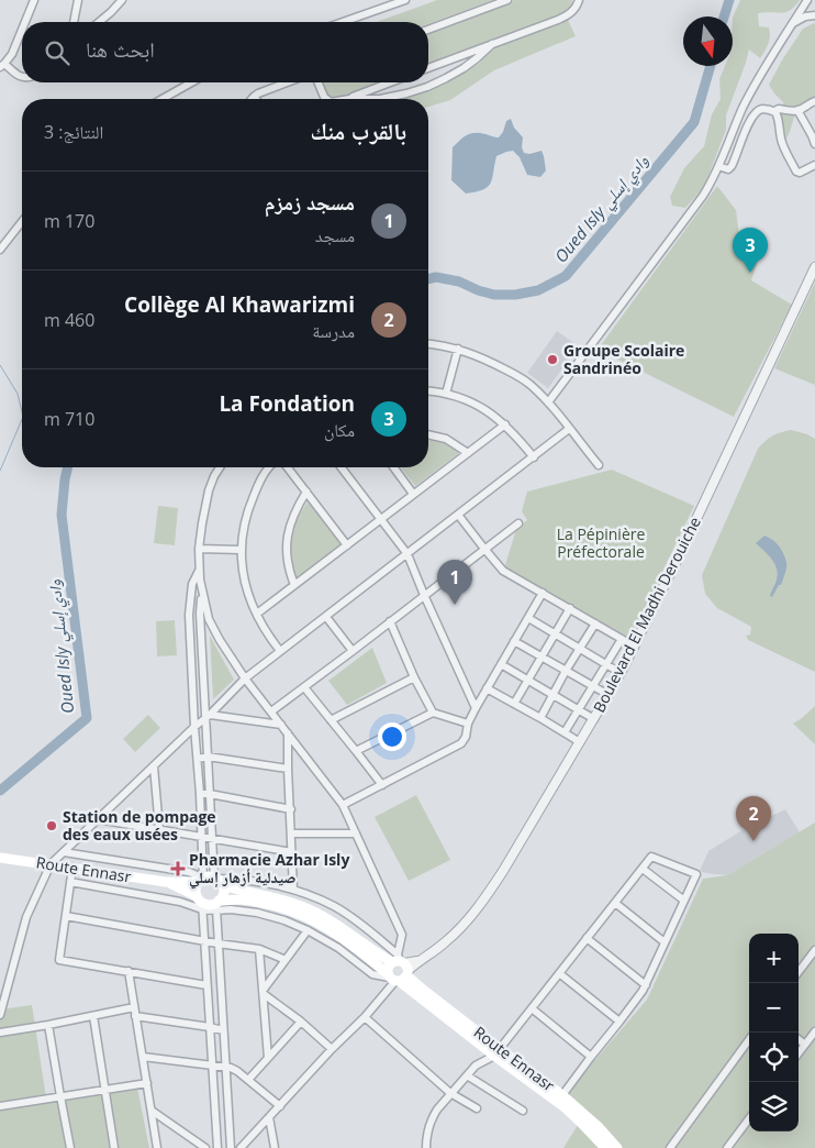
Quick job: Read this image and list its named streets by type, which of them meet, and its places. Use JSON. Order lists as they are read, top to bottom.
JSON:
{
  "streets": {
    "main road": ["Route Ennasr"],
    "street": ["Boulevard El Madhi Derouiche"]
  },
  "crossings": [
    ["Boulevard El Madhi Derouiche", "Route Ennasr"]
  ],
  "water": ["Oued Isly وادي إسلي"],
  "parks": ["La Pépinière Préfectorale"],
  "places": {
    "other": ["Groupe Scolaire Sandrinéo", "Station de pompage des eaux usées"],
    "health": ["Pharmacie Azhar Isly صيدلية أزهار إسلي"]
  },
  "north": "bottom",
  "page": {
    "search": "ابحث هنا",
    "heading": ["بالقرب منك", "النتائج: 3"],
    "list": [
      {
        "mark": "1",
        "name": "مسجد زمزم",
        "note": "مسجد",
        "value": "170 m"
      },
      {
        "mark": "2",
        "name": "Collège Al Khawarizmi",
        "note": "مدرسة",
        "value": "460 m"
      },
      {
        "mark": "3",
        "name": "La Fondation",
        "note": "مكان",
        "value": "710 m"
      }
    ],
    "pins": ["3", "1", "2"],
    "map_buttons": ["+", "−"]
  }
}
